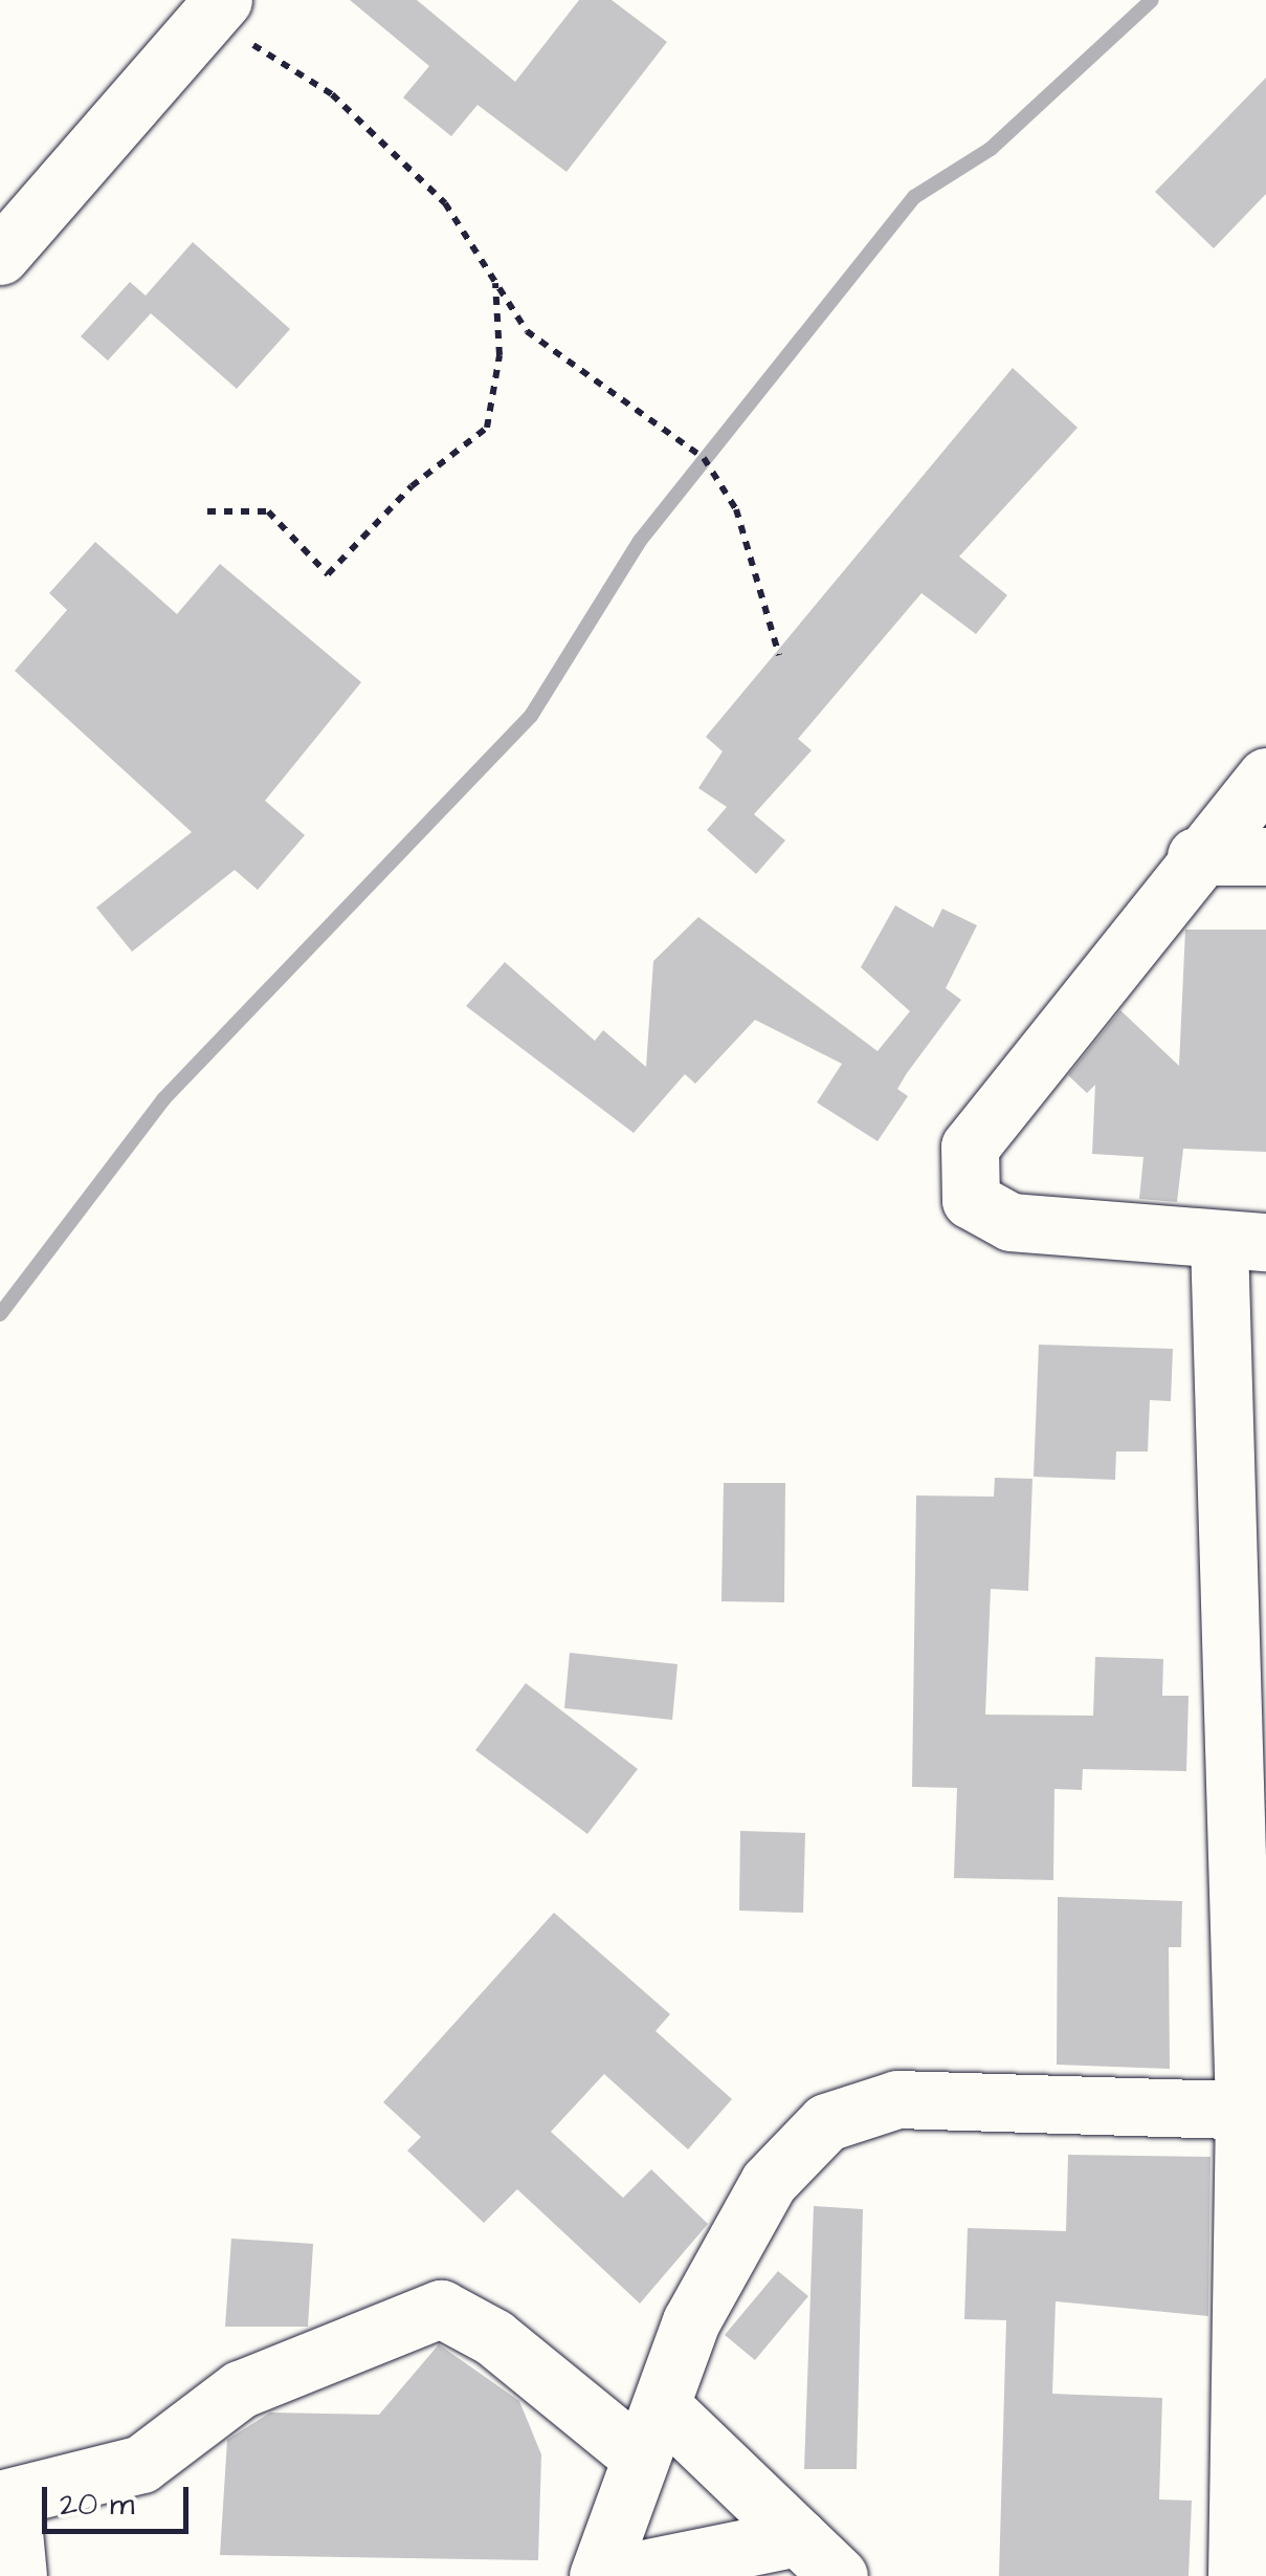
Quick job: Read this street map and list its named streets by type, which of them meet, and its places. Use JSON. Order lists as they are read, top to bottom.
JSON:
{
  "scale_bar": "20 m"
}
